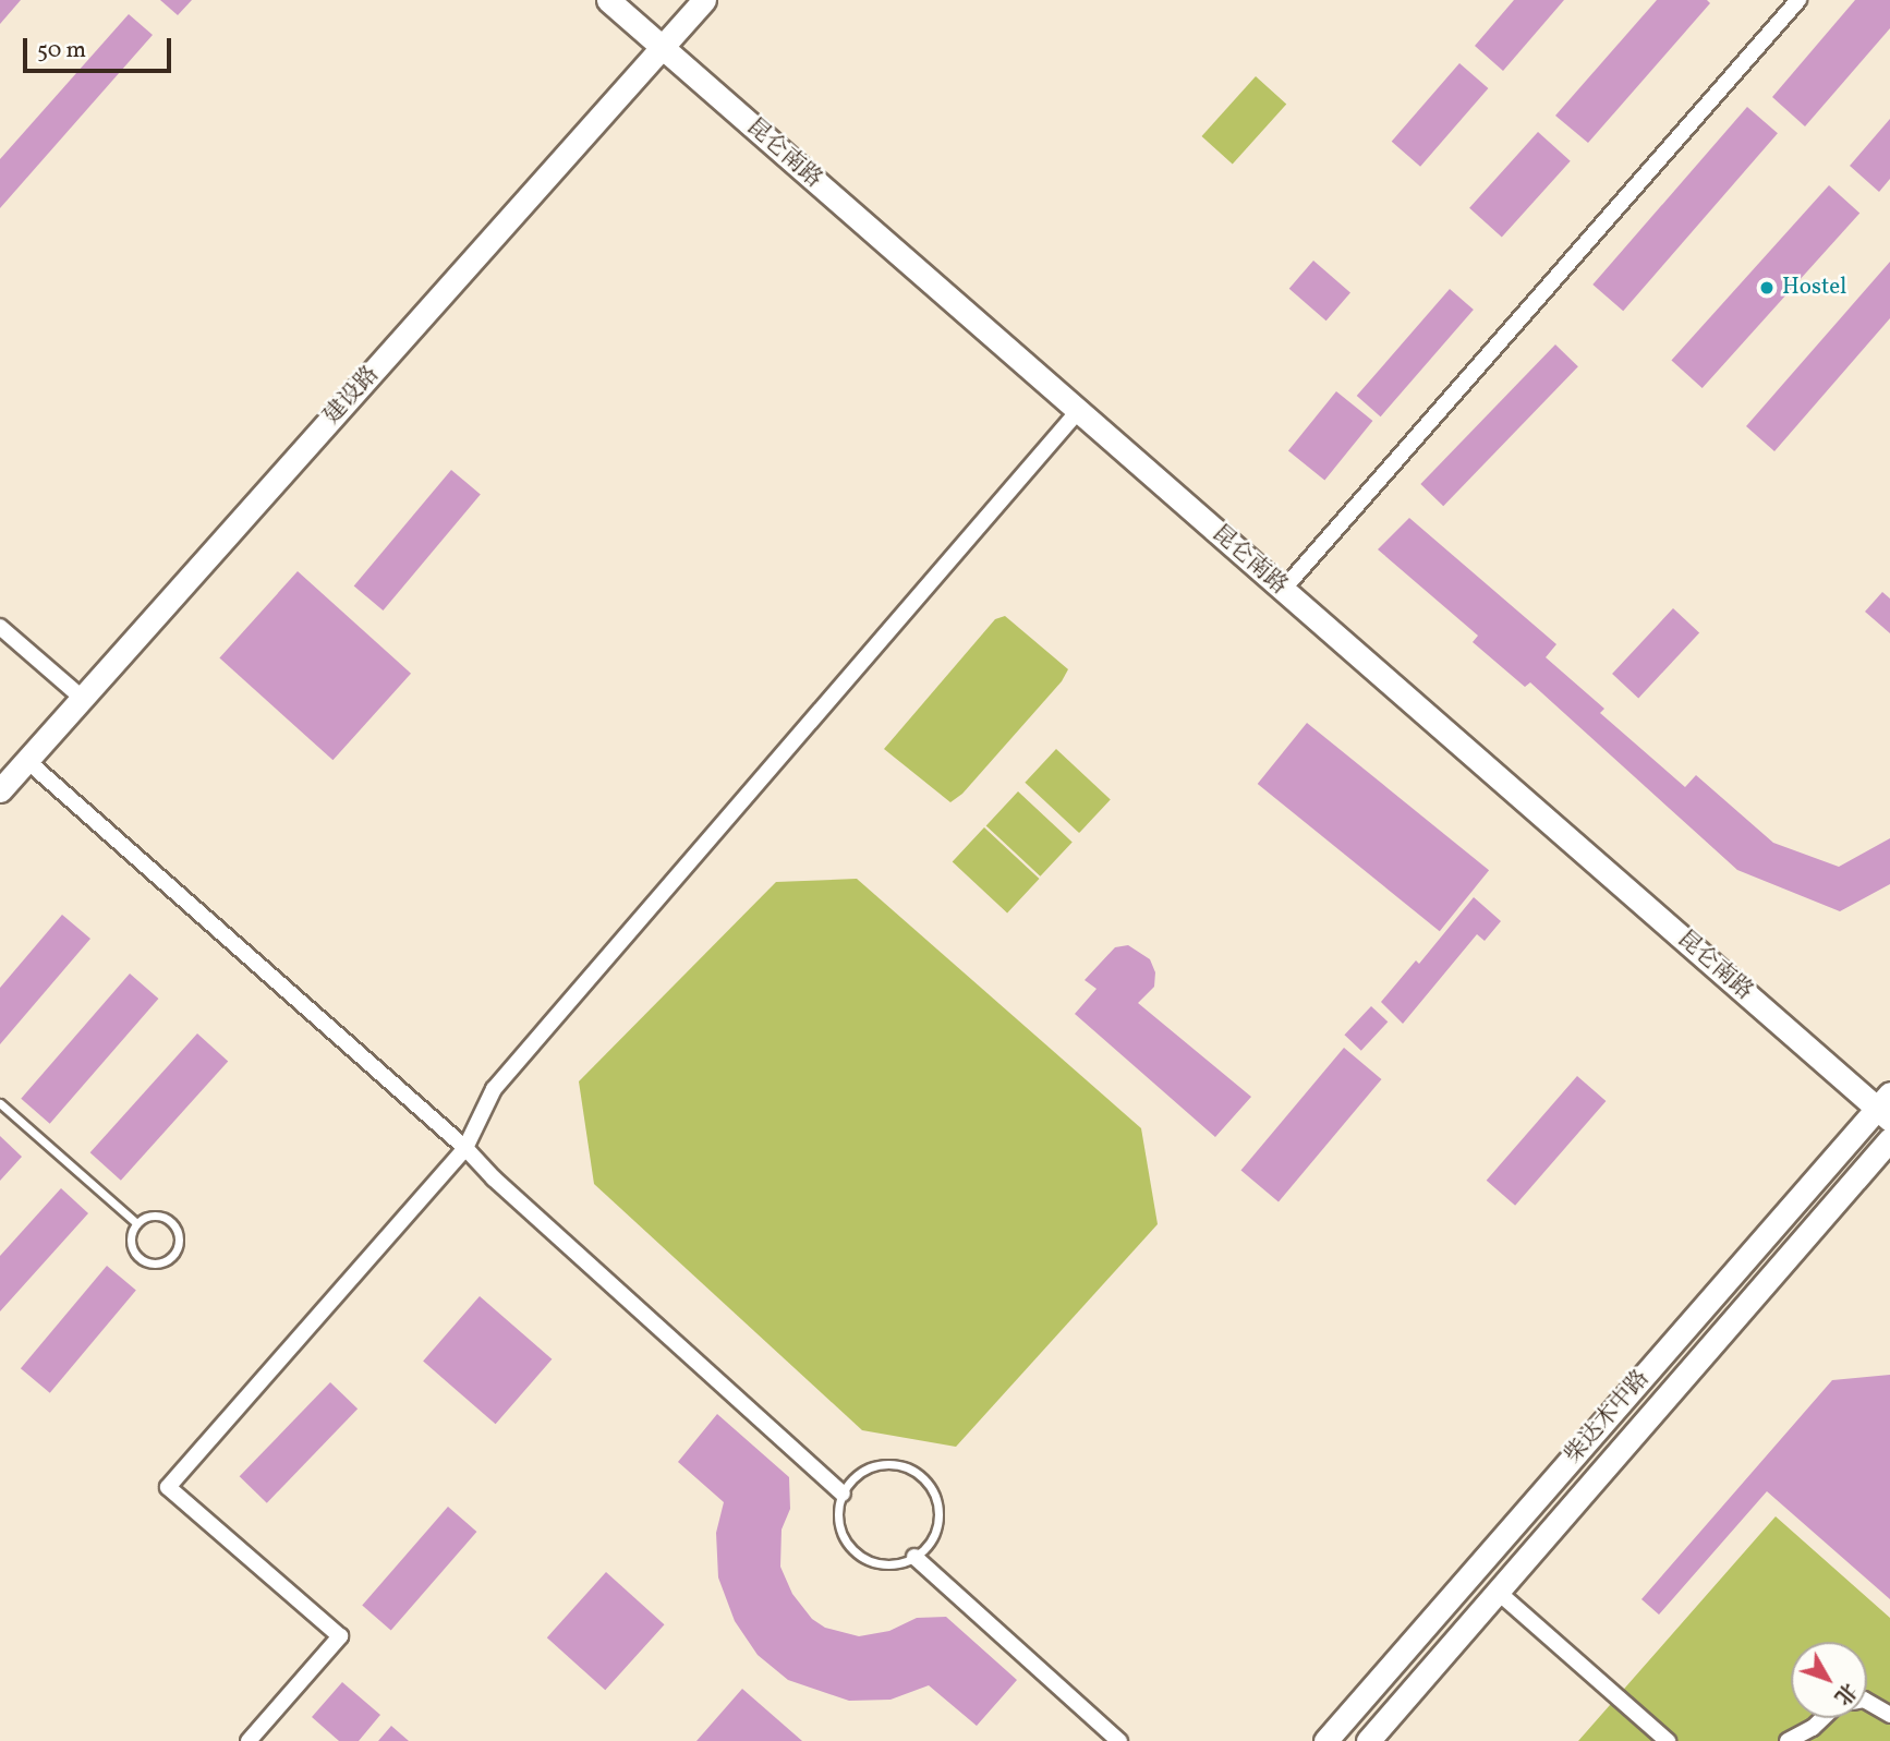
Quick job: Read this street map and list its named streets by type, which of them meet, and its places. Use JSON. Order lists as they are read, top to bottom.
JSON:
{
  "streets": {
    "main road": ["昆仑南路", "建设路", "柴达木中路"]
  },
  "crossings": [
    ["昆仑南路", "建设路"],
    ["昆仑南路", "柴达木中路"]
  ],
  "places": ["Hostel"],
  "scale_bar": "50 m",
  "north": "bottom right"
}
